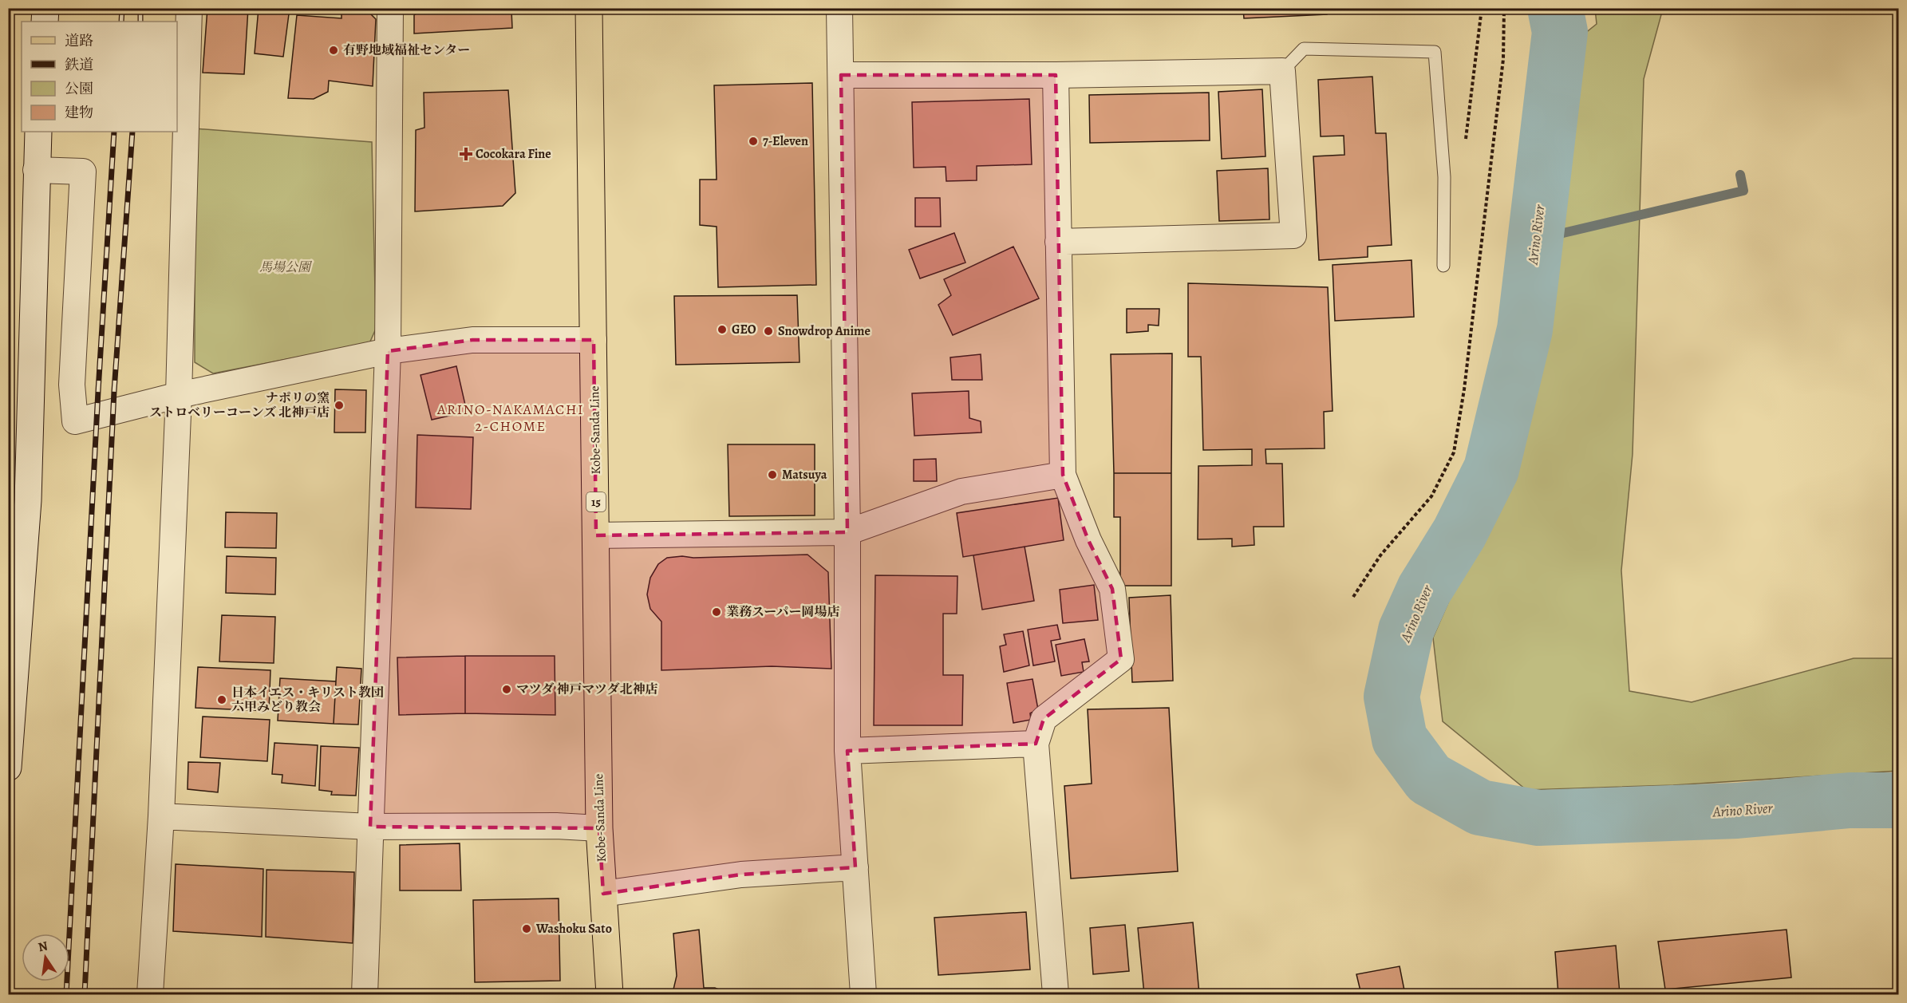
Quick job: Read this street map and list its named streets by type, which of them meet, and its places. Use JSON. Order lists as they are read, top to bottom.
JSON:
{
  "streets": {
    "main road": ["Kobe-Sanda Line", "15"]
  },
  "districts": ["ARINO-NAKAMACHI 2-CHOME"],
  "water": ["Arino River"],
  "parks": ["馬場公園"],
  "places": {
    "other": [
      "有野地域福祉センター",
      "7-Eleven",
      "GEO",
      "Snowdrop Anime",
      "ナポリの窯 ストロベリーコーンズ 北神戸店",
      "Matsuya",
      "業務スーパー岡場店",
      "マツダ 神戸マツダ北神店",
      "日本イエス・キリスト教団 六甲みどり教会",
      "Washoku Sato"
    ],
    "health": ["Cocokara Fine"]
  },
  "legend": [
    "道路",
    "鉄道",
    "公園",
    "建物"
  ],
  "north": "top"
}
